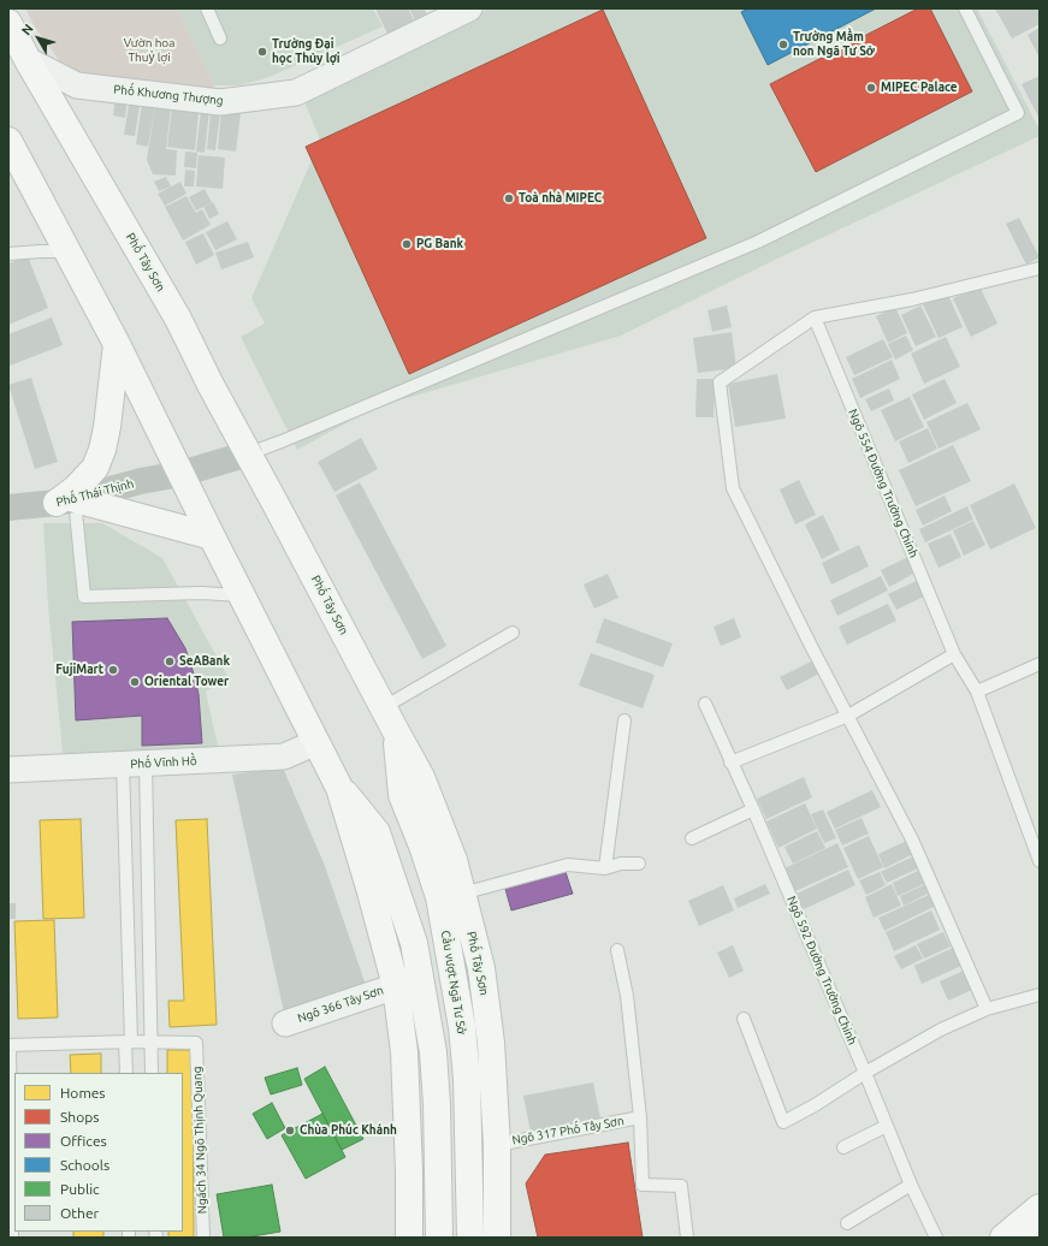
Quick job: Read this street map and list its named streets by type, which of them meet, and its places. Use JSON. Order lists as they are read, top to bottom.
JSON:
{
  "streets": {
    "main road": ["Phố Tây Sơn", "Cầu vượt Ngã Tư Sở"],
    "street": [
      "Phố Khương Thượng",
      "Phố Thái Thịnh",
      "Phố Vĩnh Hồ",
      "Ngõ 366 Tây Sơn"
    ],
    "lane": [
      "Ngõ 554 Đường Trường Chinh",
      "Ngõ 592 Đường Trường Chinh",
      "Ngõ 317 Phố Tây Sơn",
      "Ngách 34 Ngõ Thịnh Quang"
    ]
  },
  "crossings": [
    ["Phố Khương Thượng", "Phố Tây Sơn"],
    ["Phố Tây Sơn", "Phố Thái Thịnh"],
    ["Phố Tây Sơn", "Cầu vượt Ngã Tư Sở"],
    ["Phố Tây Sơn", "Ngõ 317 Phố Tây Sơn"]
  ],
  "parks": ["Vườn hoa Thuỷ lợi"],
  "places": [
    "Trường Mầm non Ngã Tư Sở",
    "Trường Đại học Thủy lợi",
    "MIPEC Palace",
    "Toà nhà MIPEC",
    "PG Bank",
    "SeABank",
    "FujiMart",
    "Oriental Tower",
    "Chùa Phúc Khánh"
  ],
  "legend": [
    "Homes",
    "Shops",
    "Offices",
    "Schools",
    "Public",
    "Other"
  ],
  "north": "top left"
}
